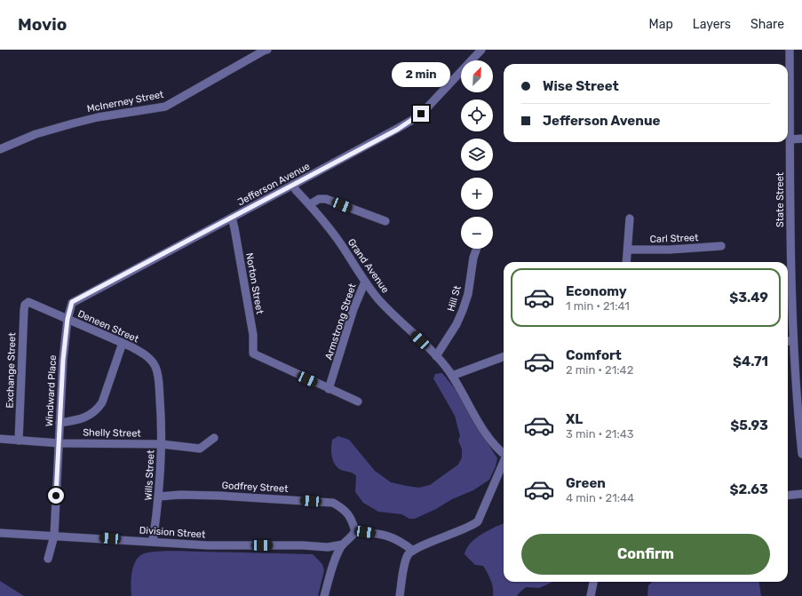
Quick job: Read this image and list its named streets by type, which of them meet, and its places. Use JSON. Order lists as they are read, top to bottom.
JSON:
{
  "streets": {
    "street": [
      "McInerney Street",
      "Jefferson Avenue",
      "State Street",
      "Carl Street",
      "Grand Avenue",
      "Norton Street",
      "Hill St",
      "Armstrong Street",
      "Deneen Street",
      "Exchange Street",
      "Windward Place",
      "Shelly Street",
      "Wills Street",
      "Godfrey Street",
      "Division Street"
    ]
  },
  "crossings": [
    ["Jefferson Avenue", "Grand Avenue"],
    ["Jefferson Avenue", "Norton Street"],
    ["Jefferson Avenue", "Deneen Street"],
    ["Jefferson Avenue", "Windward Place"],
    ["Grand Avenue", "Hill St"],
    ["Grand Avenue", "Armstrong Street"],
    ["Norton Street", "Armstrong Street"],
    ["Deneen Street", "Exchange Street"],
    ["Deneen Street", "Windward Place"],
    ["Deneen Street", "Wills Street"],
    ["Exchange Street", "Shelly Street"],
    ["Windward Place", "Shelly Street"],
    ["Windward Place", "Division Street"],
    ["Shelly Street", "Wills Street"],
    ["Wills Street", "Godfrey Street"],
    ["Wills Street", "Division Street"]
  ],
  "north": "top right",
  "page": {
    "header": "Movio",
    "nav": ["Map", "Layers", "Share"],
    "map_buttons": ["+", "−"],
    "bubble": "2 min",
    "banner": ["Wise Street", "Jefferson Avenue"],
    "list": [
      {
        "name": "Economy",
        "note": "1 min · 21:41",
        "value": "$3.49"
      },
      {
        "name": "Comfort",
        "note": "2 min · 21:42",
        "value": "$4.71"
      },
      {
        "name": "XL",
        "note": "3 min · 21:43",
        "value": "$5.93"
      },
      {
        "name": "Green",
        "note": "4 min · 21:44",
        "value": "$2.63"
      }
    ],
    "buttons": "Confirm"
  }
}
